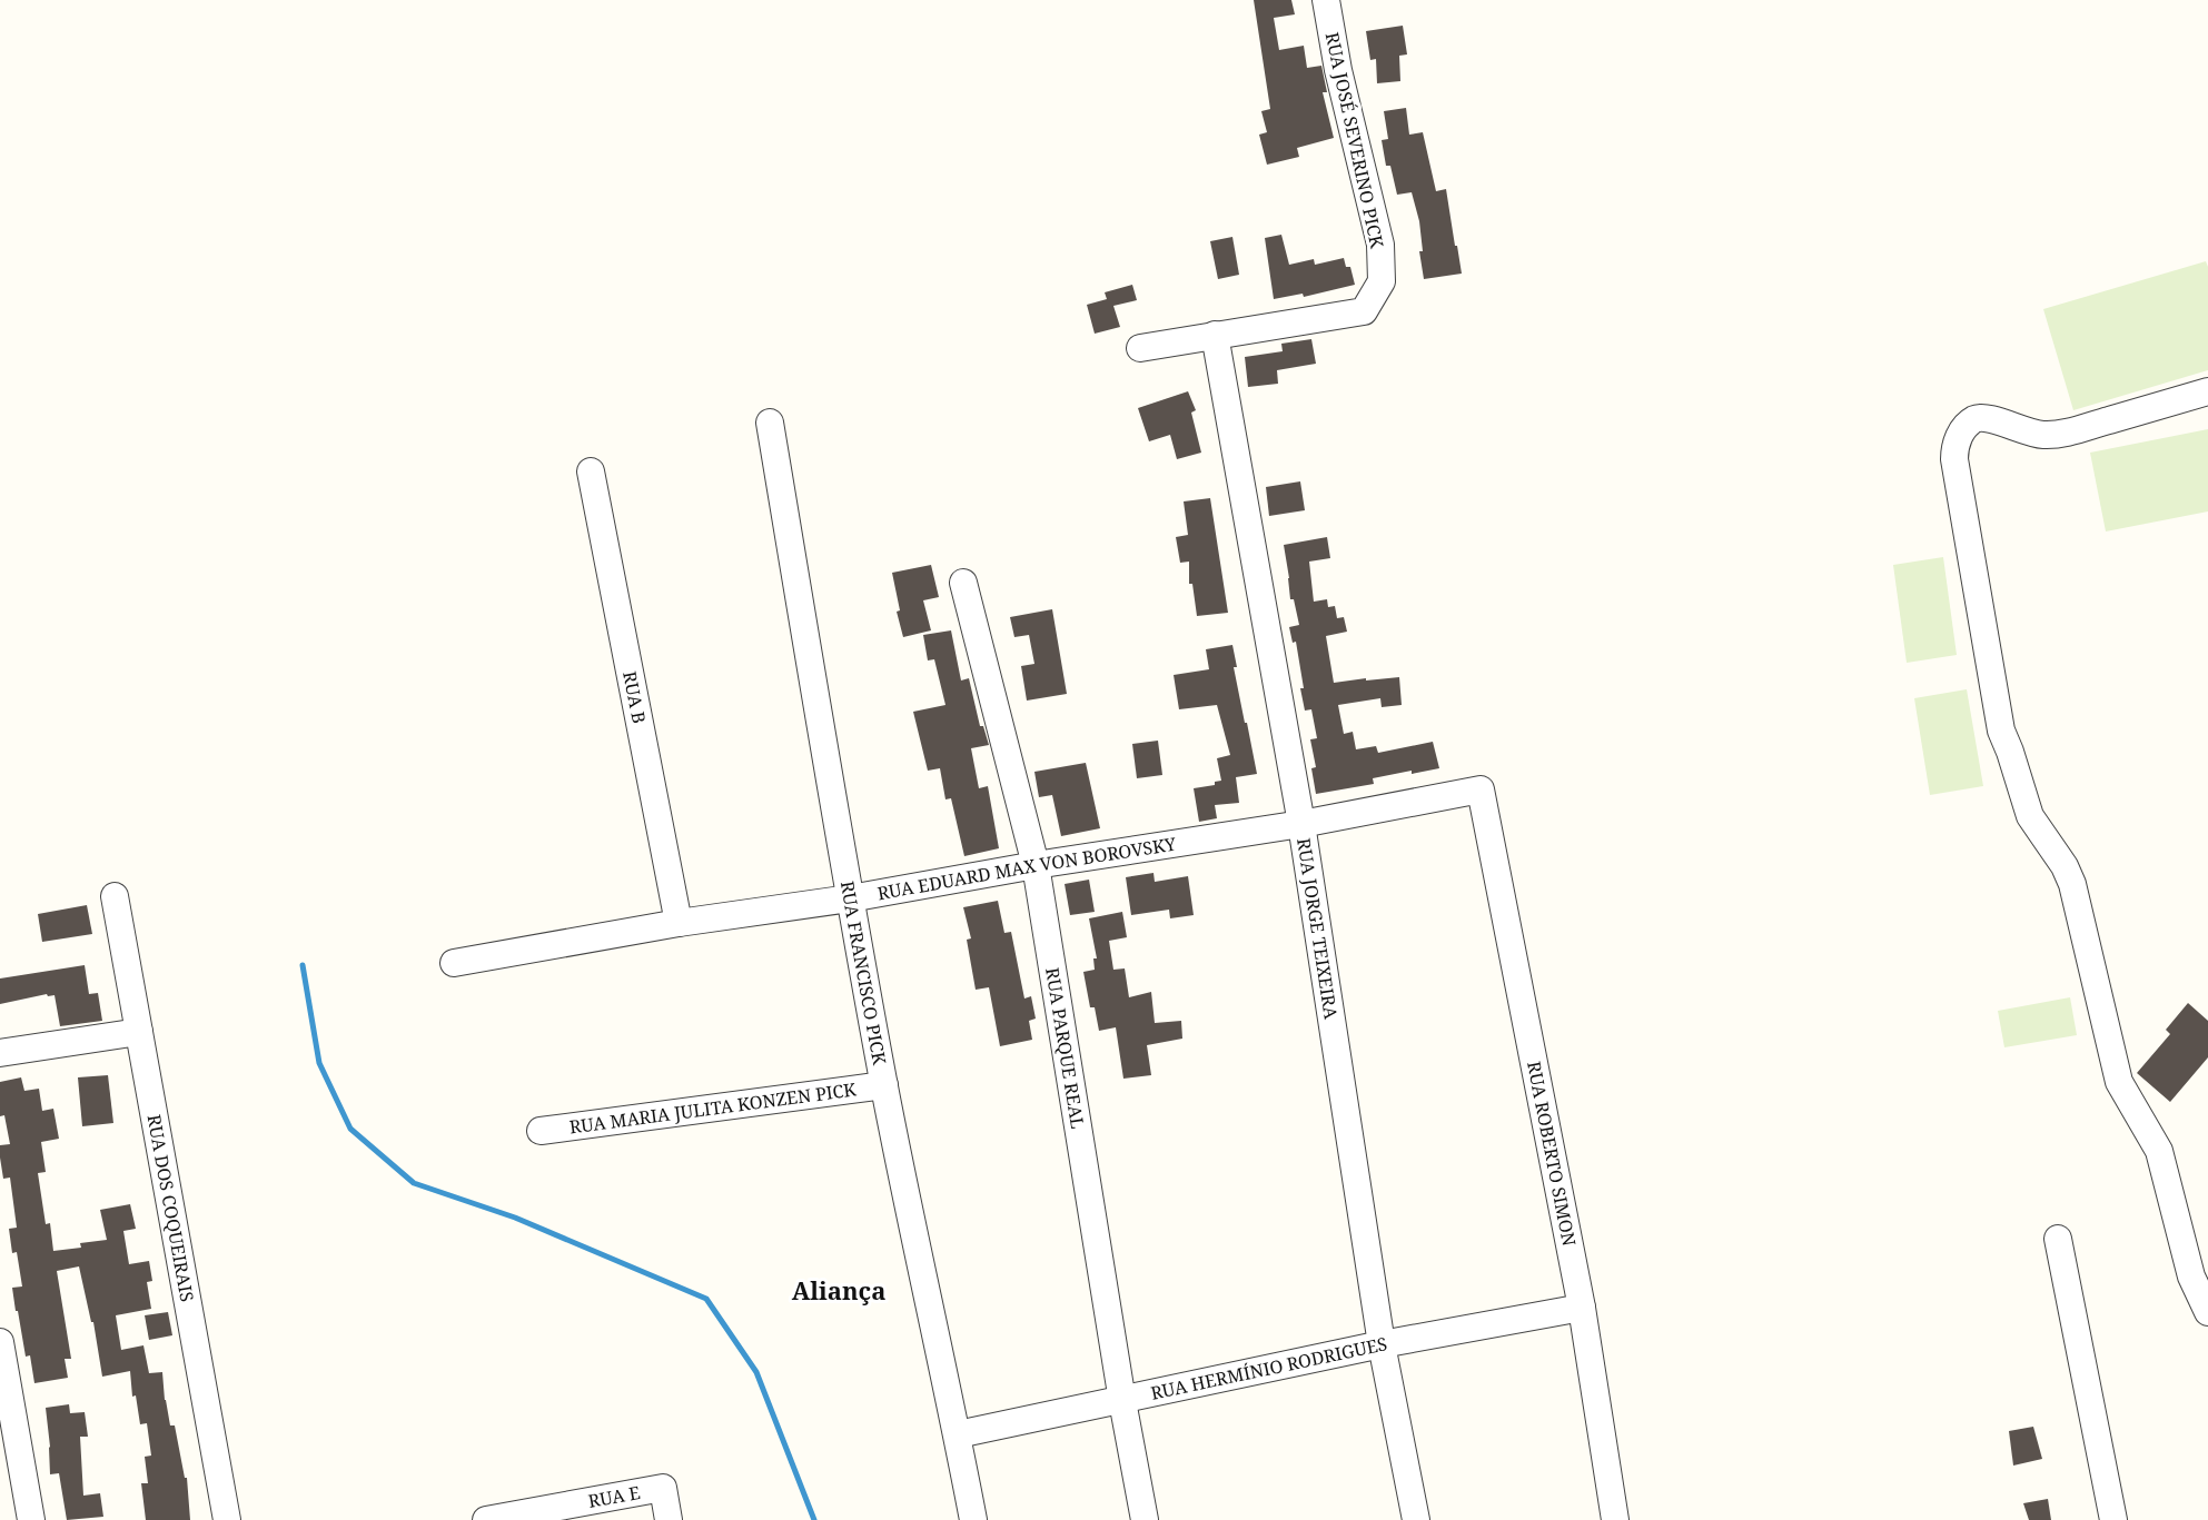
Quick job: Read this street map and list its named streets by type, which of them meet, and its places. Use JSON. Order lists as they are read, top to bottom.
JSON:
{
  "streets": {
    "street": [
      "RUA JOSÉ SEVERINO PICK",
      "RUA B",
      "RUA EDUARD MAX VON BOROVSKY",
      "RUA JORGE TEIXEIRA",
      "RUA FRANCISCO PICK",
      "RUA PARQUE REAL",
      "RUA MARIA JULITA KONZEN PICK",
      "RUA ROBERTO SIMON",
      "RUA DOS COQUEIRAIS",
      "RUA HERMÍNIO RODRIGUES",
      "RUA E"
    ]
  },
  "crossings": [
    ["RUA JOSÉ SEVERINO PICK", "RUA JORGE TEIXEIRA"],
    ["RUA B", "RUA EDUARD MAX VON BOROVSKY"],
    ["RUA EDUARD MAX VON BOROVSKY", "RUA JORGE TEIXEIRA"],
    ["RUA EDUARD MAX VON BOROVSKY", "RUA FRANCISCO PICK"],
    ["RUA EDUARD MAX VON BOROVSKY", "RUA PARQUE REAL"],
    ["RUA EDUARD MAX VON BOROVSKY", "RUA ROBERTO SIMON"],
    ["RUA JORGE TEIXEIRA", "RUA HERMÍNIO RODRIGUES"],
    ["RUA FRANCISCO PICK", "RUA MARIA JULITA KONZEN PICK"],
    ["RUA FRANCISCO PICK", "RUA HERMÍNIO RODRIGUES"],
    ["RUA PARQUE REAL", "RUA HERMÍNIO RODRIGUES"],
    ["RUA ROBERTO SIMON", "RUA HERMÍNIO RODRIGUES"]
  ],
  "districts": ["Aliança"]
}
